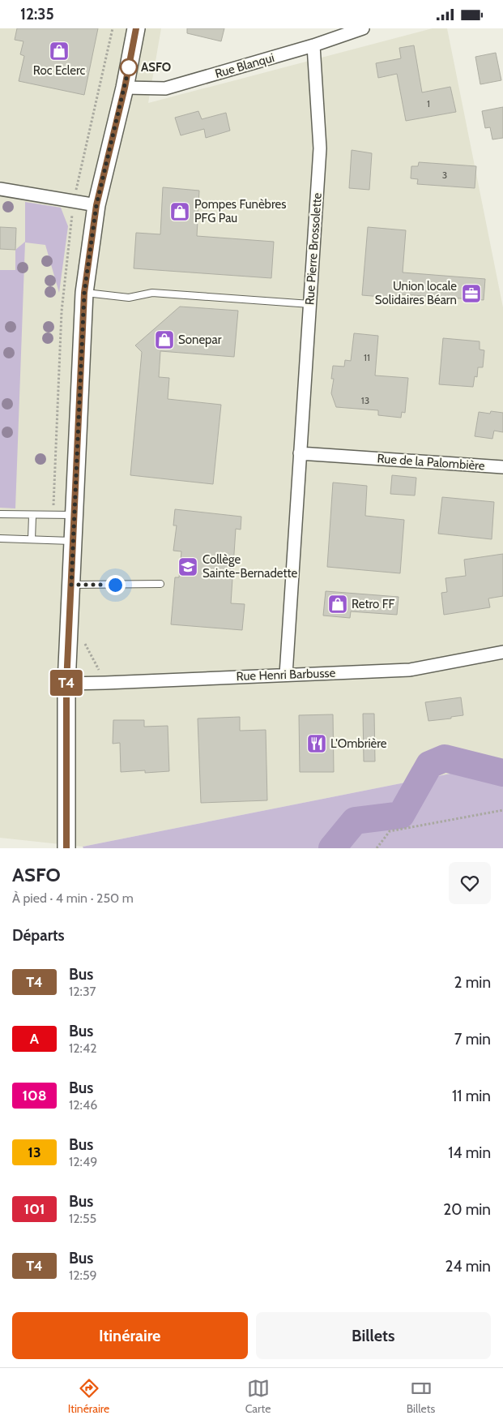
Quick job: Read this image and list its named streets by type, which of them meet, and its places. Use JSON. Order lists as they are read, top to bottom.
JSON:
{
  "streets": {
    "street": [
      "Rue Blanqui",
      "Rue Pierre Brossolette",
      "Rue de la Palombière",
      "Rue Henri Barbusse"
    ]
  },
  "crossings": [
    ["Rue Blanqui", "Rue Pierre Brossolette"],
    ["Rue Pierre Brossolette", "Rue de la Palombière"],
    ["Rue Pierre Brossolette", "Rue Henri Barbusse"]
  ],
  "places": {
    "shop": [
      "Roc Eclerc",
      "Pompes Funèbres PFG Pau",
      "Sonepar",
      "Retro FF"
    ],
    "other": ["ASFO"],
    "office": ["Union locale Solidaires Béarn"],
    "school or university": ["Collège Sainte-Bernadette"],
    "restaurant": ["L'Ombrière"]
  },
  "lines": ["bus line T4"],
  "house_numbers": [
    "1",
    "3",
    "11",
    "13"
  ],
  "page": {
    "status": "12:35",
    "on_map": "T4",
    "heading": [
      ["ASFO", "À pied · 4 min · 250 m"],
      "Départs"
    ],
    "list": [
      {
        "mark": "T4",
        "name": "Bus",
        "note": "12:37",
        "value": "2 min"
      },
      {
        "mark": "A",
        "name": "Bus",
        "note": "12:42",
        "value": "7 min"
      },
      {
        "mark": "108",
        "name": "Bus",
        "note": "12:46",
        "value": "11 min"
      },
      {
        "mark": "13",
        "name": "Bus",
        "note": "12:49",
        "value": "14 min"
      },
      {
        "mark": "101",
        "name": "Bus",
        "note": "12:55",
        "value": "20 min"
      },
      {
        "mark": "T4",
        "name": "Bus",
        "note": "12:59",
        "value": "24 min"
      }
    ],
    "buttons": ["Itinéraire", "Billets"],
    "tabs": ["Itinéraire", "Carte", "Billets"]
  }
}
